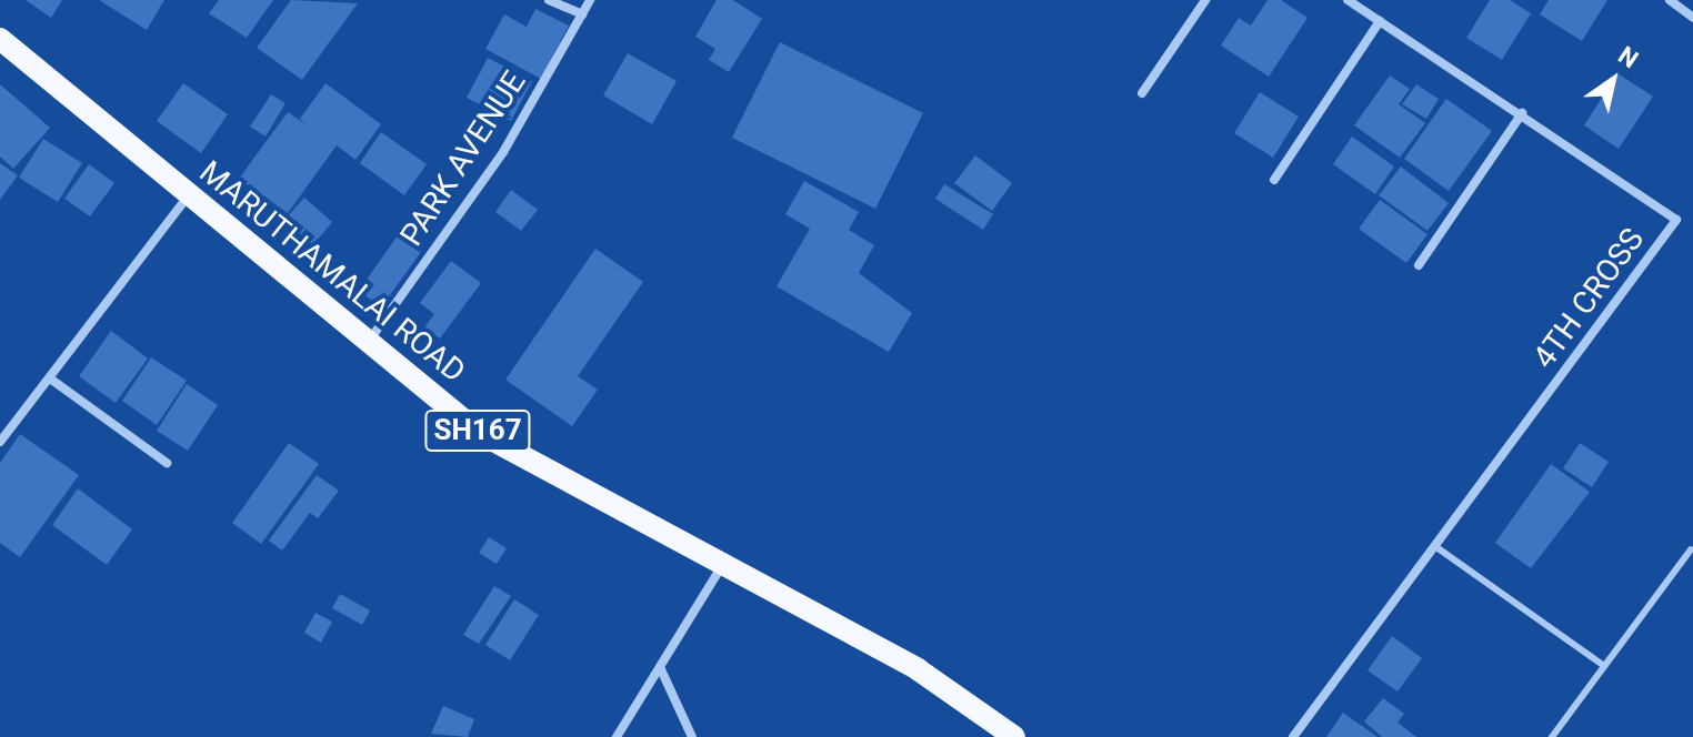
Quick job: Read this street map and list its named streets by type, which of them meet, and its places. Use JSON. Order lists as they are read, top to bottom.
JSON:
{
  "streets": {
    "main road": ["MARUTHAMALAI ROAD", "SH167"],
    "street": ["PARK AVENUE", "4TH CROSS"]
  },
  "crossings": [
    ["PARK AVENUE", "MARUTHAMALAI ROAD"]
  ],
  "north": "top right"
}
